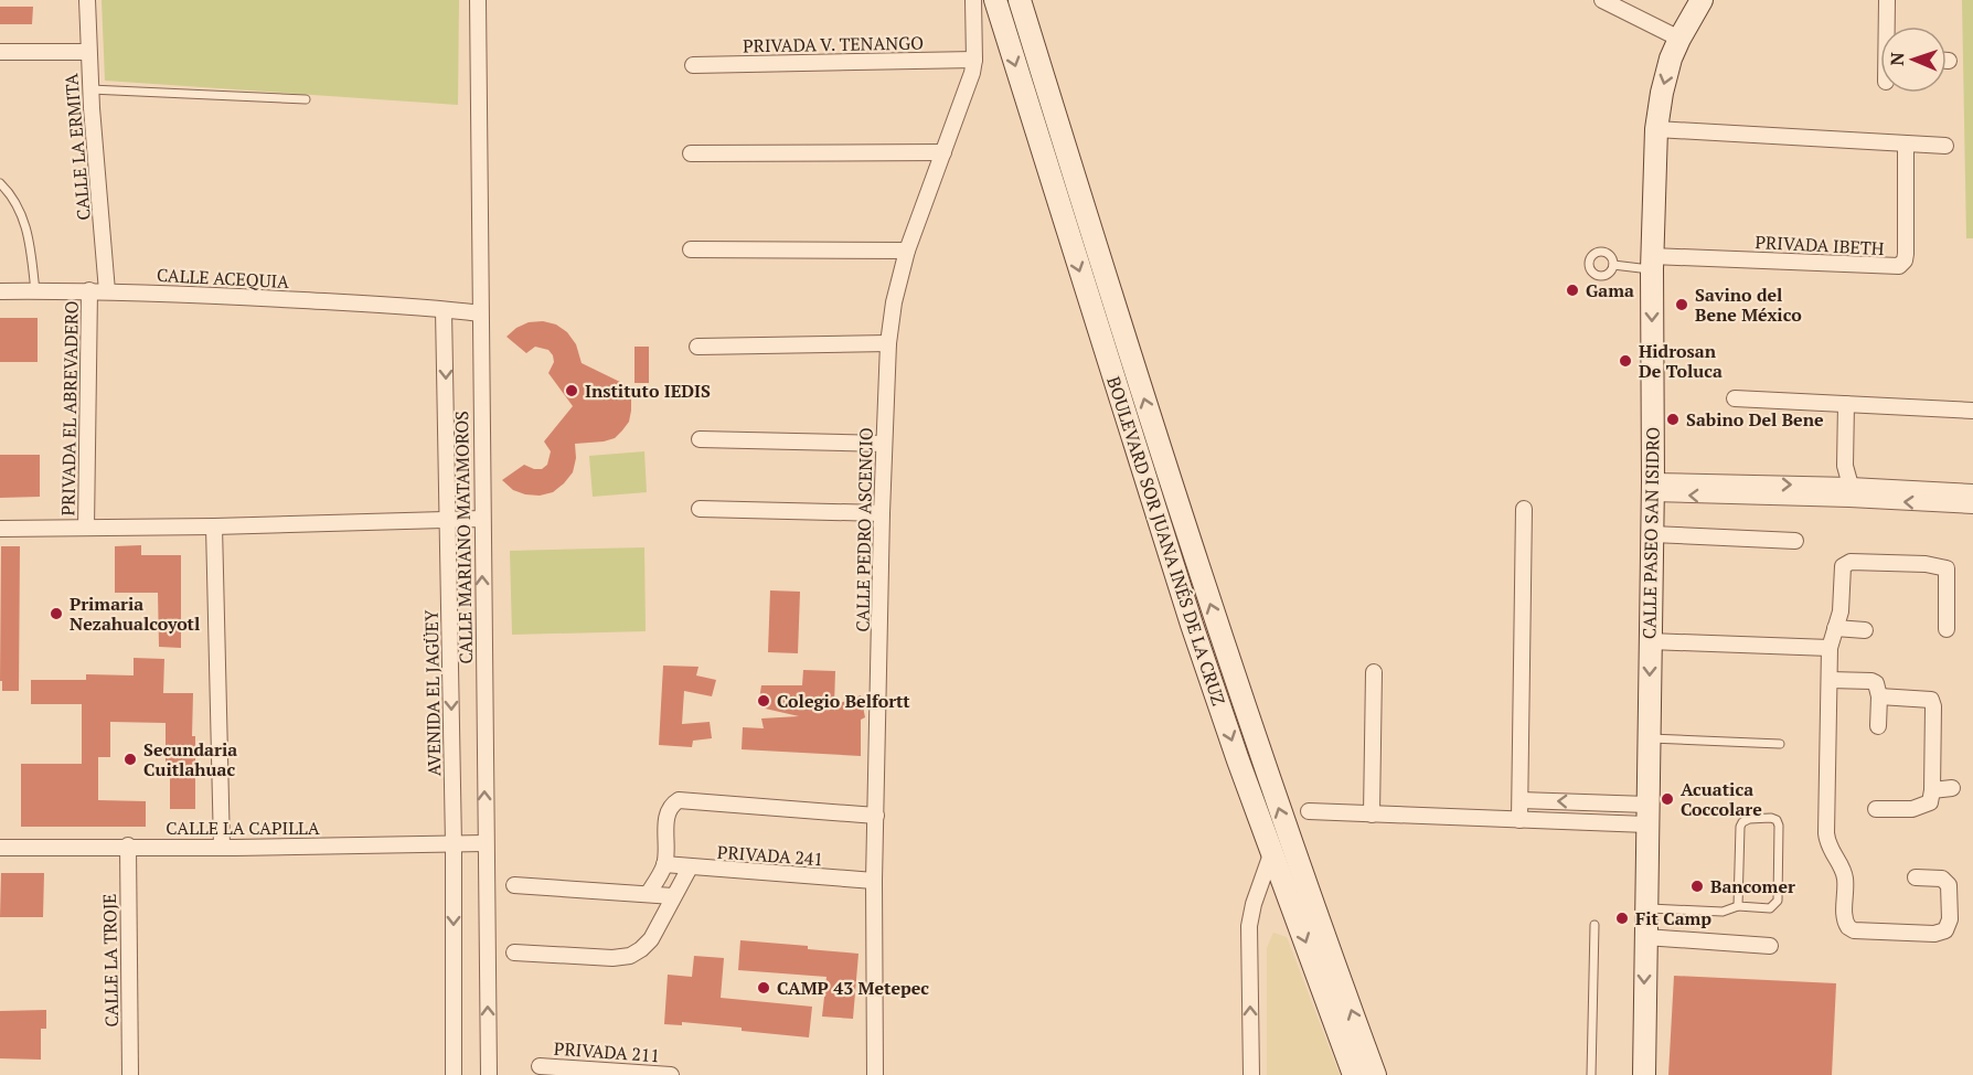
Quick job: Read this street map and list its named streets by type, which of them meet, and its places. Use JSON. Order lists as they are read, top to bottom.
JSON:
{
  "streets": {
    "main road": ["CALLE PASEO SAN ISIDRO", "BOULEVARD SOR JUANA INÉS DE LA CRUZ"],
    "street": [
      "PRIVADA V. TENANGO",
      "CALLE LA ERMITA",
      "PRIVADA IBETH",
      "CALLE ACEQUIA",
      "PRIVADA EL ABREVADERO",
      "CALLE PEDRO ASCENCIO",
      "CALLE MARIANO MATAMOROS",
      "AVENIDA EL JAGÜEY",
      "CALLE LA CAPILLA",
      "PRIVADA 241",
      "CALLE LA TROJE",
      "PRIVADA 211"
    ]
  },
  "crossings": [
    ["PRIVADA V. TENANGO", "CALLE PEDRO ASCENCIO"],
    ["CALLE LA ERMITA", "CALLE ACEQUIA"],
    ["PRIVADA IBETH", "CALLE PASEO SAN ISIDRO"],
    ["CALLE ACEQUIA", "PRIVADA EL ABREVADERO"],
    ["CALLE ACEQUIA", "CALLE MARIANO MATAMOROS"],
    ["CALLE ACEQUIA", "AVENIDA EL JAGÜEY"],
    ["CALLE PEDRO ASCENCIO", "PRIVADA 241"],
    ["CALLE MARIANO MATAMOROS", "CALLE LA CAPILLA"],
    ["AVENIDA EL JAGÜEY", "CALLE LA CAPILLA"],
    ["CALLE LA CAPILLA", "CALLE LA TROJE"]
  ],
  "one_way": ["CALLE PASEO SAN ISIDRO", "CALLE MARIANO MATAMOROS", "AVENIDA EL JAGÜEY"],
  "places": [
    "Gama",
    "Savino del Bene México",
    "Hidrosan De Toluca",
    "Instituto IEDIS",
    "Sabino Del Bene",
    "Primaria Nezahualcoyotl",
    "Colegio Belfortt",
    "Secundaria Cuitlahuac",
    "Acuatica Coccolare",
    "Bancomer",
    "Fit Camp",
    "CAMP 43 Metepec"
  ],
  "north": "left"
}
